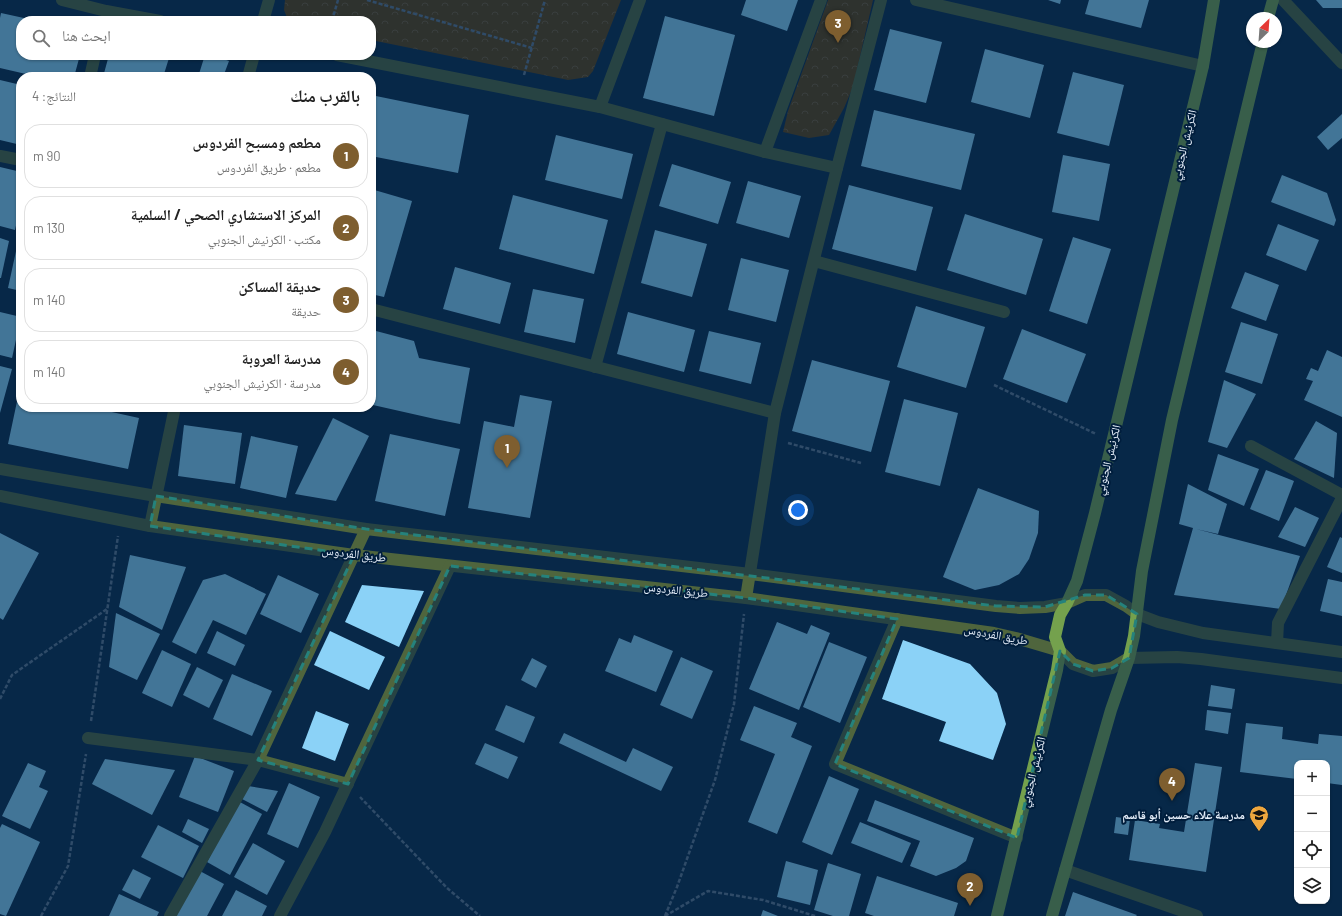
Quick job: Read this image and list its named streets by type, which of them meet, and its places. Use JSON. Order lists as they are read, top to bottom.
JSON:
{
  "streets": {
    "main road": ["الكرنيش الجنوبي"],
    "street": ["طريق الفردوس"]
  },
  "crossings": [
    ["الكرنيش الجنوبي", "طريق الفردوس"]
  ],
  "places": {
    "school or university": ["مدرسة علاء حسين أبو قاسم"]
  },
  "north": "top right",
  "page": {
    "pins": [
      "3",
      "1",
      "4",
      "2"
    ],
    "search": "ابحث هنا",
    "heading": ["بالقرب منك", "النتائج: 4"],
    "list": [
      {
        "mark": "1",
        "name": "مطعم ومسبح الفردوس",
        "note": "مطعم · طريق الفردوس",
        "value": "90 m"
      },
      {
        "mark": "2",
        "name": "المركز الاستشاري الصحي / السلمية",
        "note": "مكتب · الكرنيش الجنوبي",
        "value": "130 m"
      },
      {
        "mark": "3",
        "name": "حديقة المساكن",
        "note": "حديقة",
        "value": "140 m"
      },
      {
        "mark": "4",
        "name": "مدرسة العروبة",
        "note": "مدرسة · الكرنيش الجنوبي",
        "value": "140 m"
      }
    ],
    "map_buttons": ["+", "−"]
  }
}
